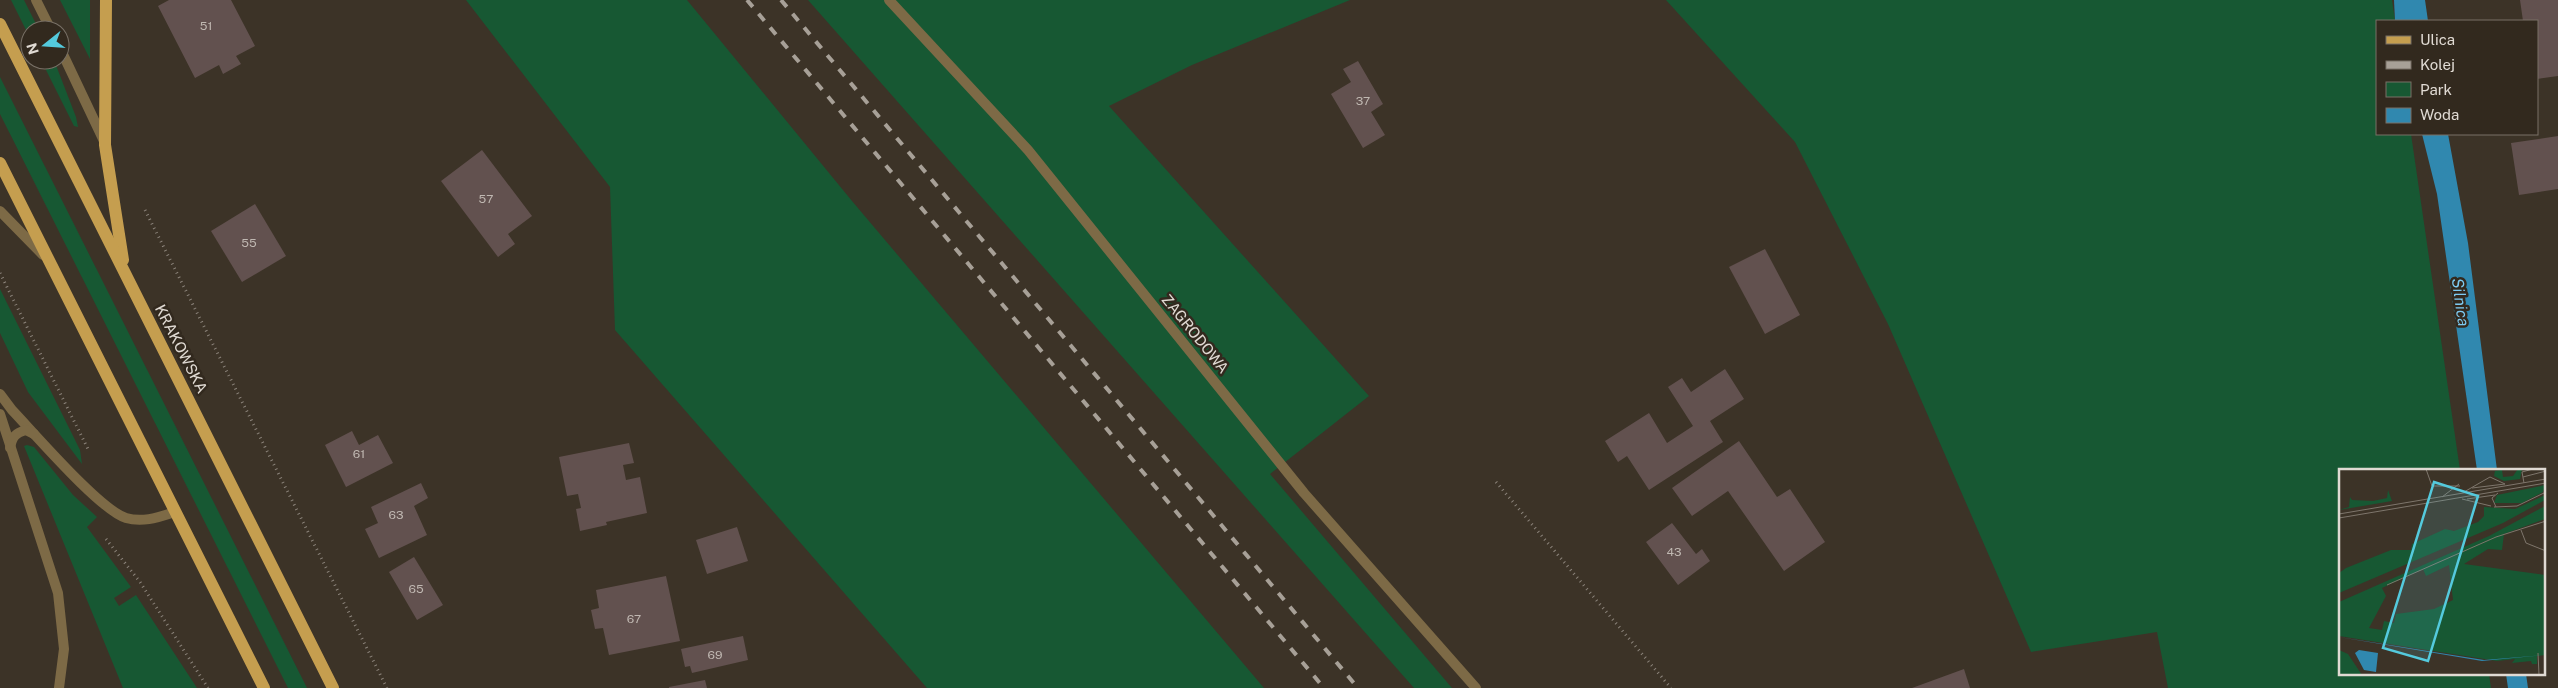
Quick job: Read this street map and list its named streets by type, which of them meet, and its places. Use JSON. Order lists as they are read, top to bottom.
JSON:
{
  "streets": {
    "main road": ["KRAKOWSKA"],
    "street": ["ZAGRODOWA"]
  },
  "water": ["Silnica"],
  "house_numbers": [
    "51",
    "37",
    "57",
    "55",
    "61",
    "63",
    "43",
    "65",
    "67",
    "69"
  ],
  "legend": [
    "Ulica",
    "Kolej",
    "Park",
    "Woda"
  ],
  "north": "left"
}
